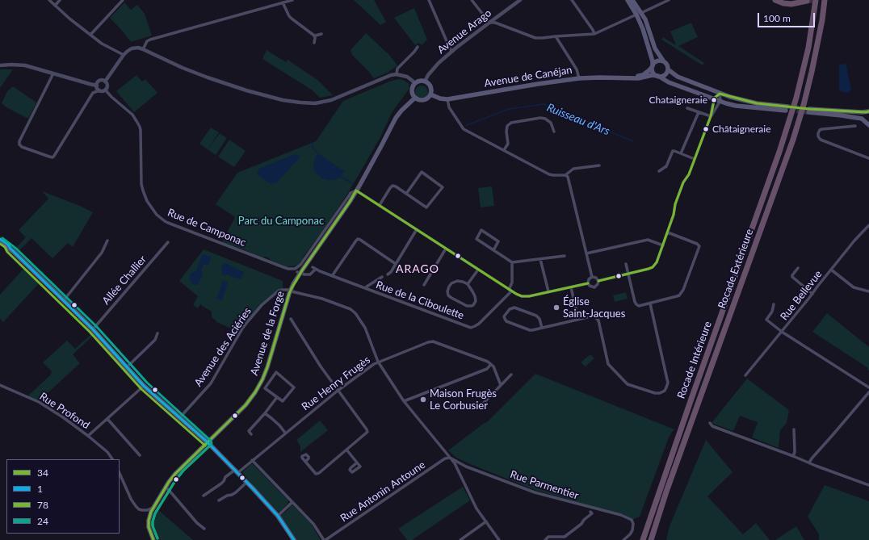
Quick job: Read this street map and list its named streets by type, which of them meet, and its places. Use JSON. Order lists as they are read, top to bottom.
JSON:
{
  "streets": {
    "highway": ["Rocade Extérieure", "Rocade Intérieure"],
    "main road": ["Avenue de Canéjan", "Avenue de la Forge"],
    "street": [
      "Avenue Arago",
      "Rue de Camponac",
      "Allée Challier",
      "Rue Bellevue",
      "Rue de la Ciboulette",
      "Avenue des Aciéries",
      "Rue Henry Frugès",
      "Rue Profond",
      "Rue Parmentier",
      "Rue Antonin Antoune"
    ]
  },
  "crossings": [
    ["Avenue Arago", "Avenue de Canéjan"],
    ["Rue de Camponac", "Rue de la Ciboulette"],
    ["Avenue des Aciéries", "Rue Henry Frugès"],
    ["Rue Parmentier", "Rue Antonin Antoune"]
  ],
  "districts": ["ARAGO"],
  "water": ["Ruisseau d'Ars"],
  "parks": ["Parc du Camponac"],
  "places": [
    "Chataigneraie",
    "Châtaigneraie",
    "Église Saint-Jacques",
    "Maison Frugès Le Corbusier"
  ],
  "lines": [
    "transit line 34",
    "transit line 24",
    "transit line 1",
    "transit line 78"
  ],
  "legend": [
    "34",
    "1",
    "78",
    "24"
  ],
  "scale_bar": "100 m"
}
